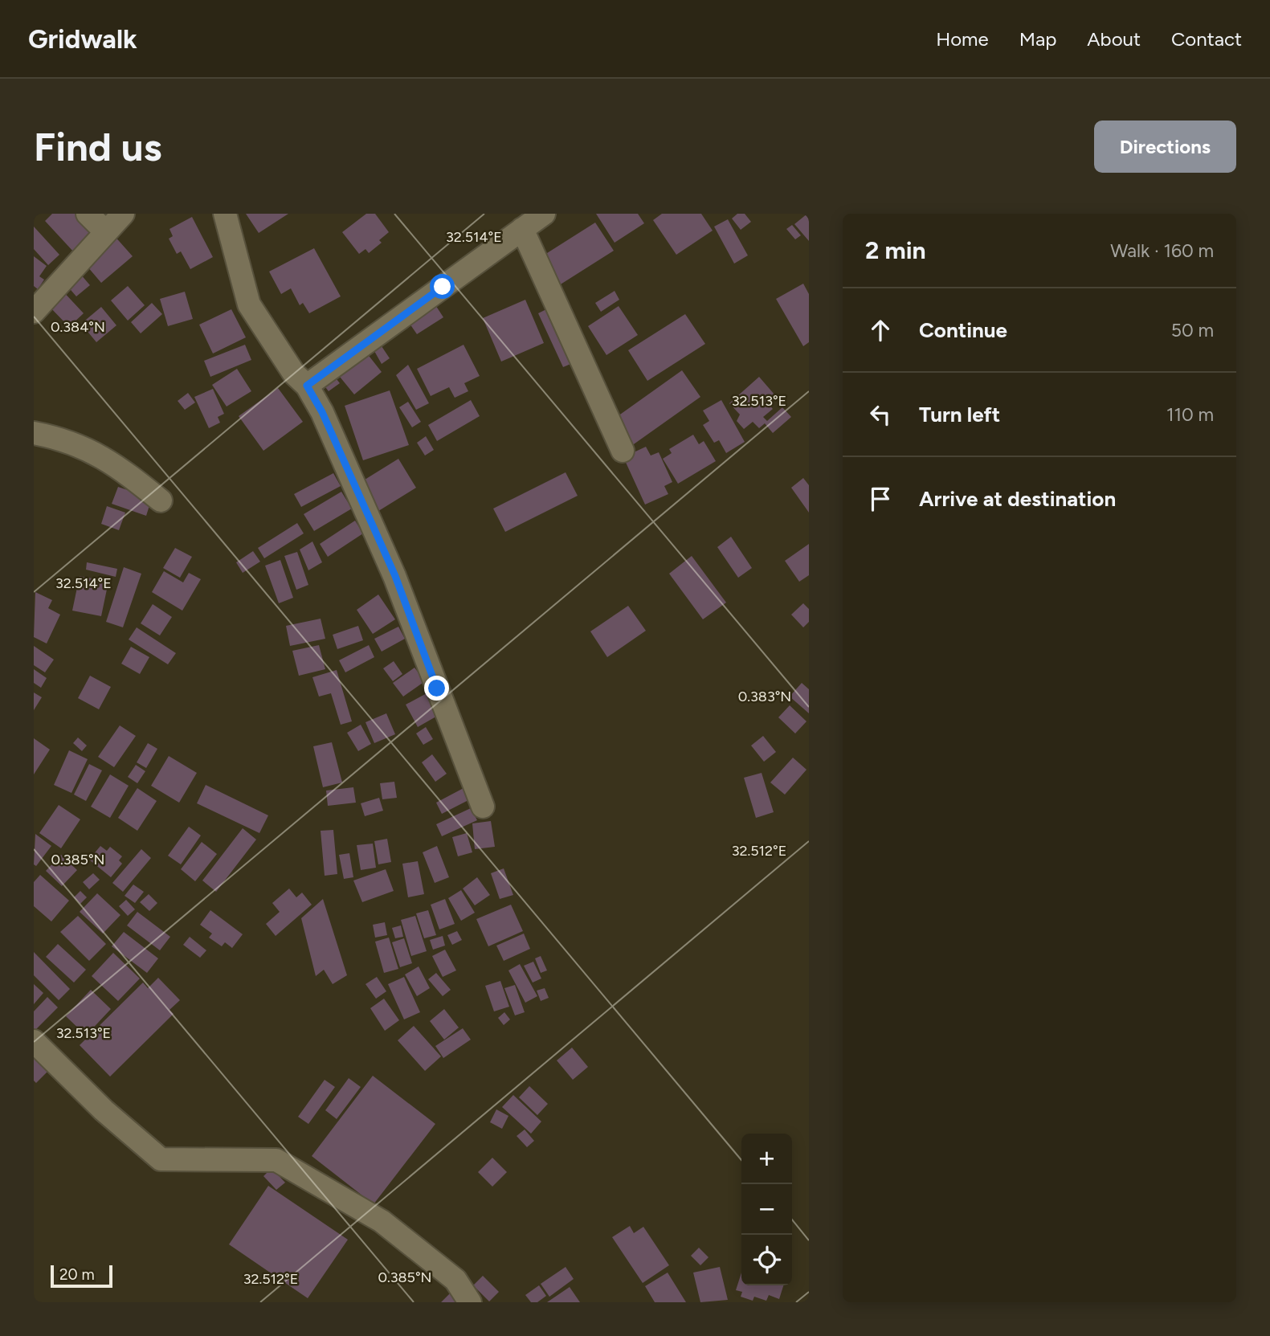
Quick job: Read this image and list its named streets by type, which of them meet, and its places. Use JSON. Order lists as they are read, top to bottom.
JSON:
{
  "scale_bar": "20 m",
  "page": {
    "header": "Gridwalk",
    "nav": [
      "Home",
      "Map",
      "About",
      "Contact"
    ],
    "buttons": "Directions",
    "title": "Find us",
    "heading": ["2 min", "Walk · 160 m"],
    "list": [
      ["Continue", "50 m"],
      ["Turn left", "110 m"],
      "Arrive at destination"
    ],
    "map_buttons": ["+", "−"],
    "scale": "20 m"
  },
  "coordinates": [
    "32.514°E",
    "0.384°N",
    "32.513°E",
    "0.383°N",
    "32.512°E",
    "0.385°N"
  ]
}
